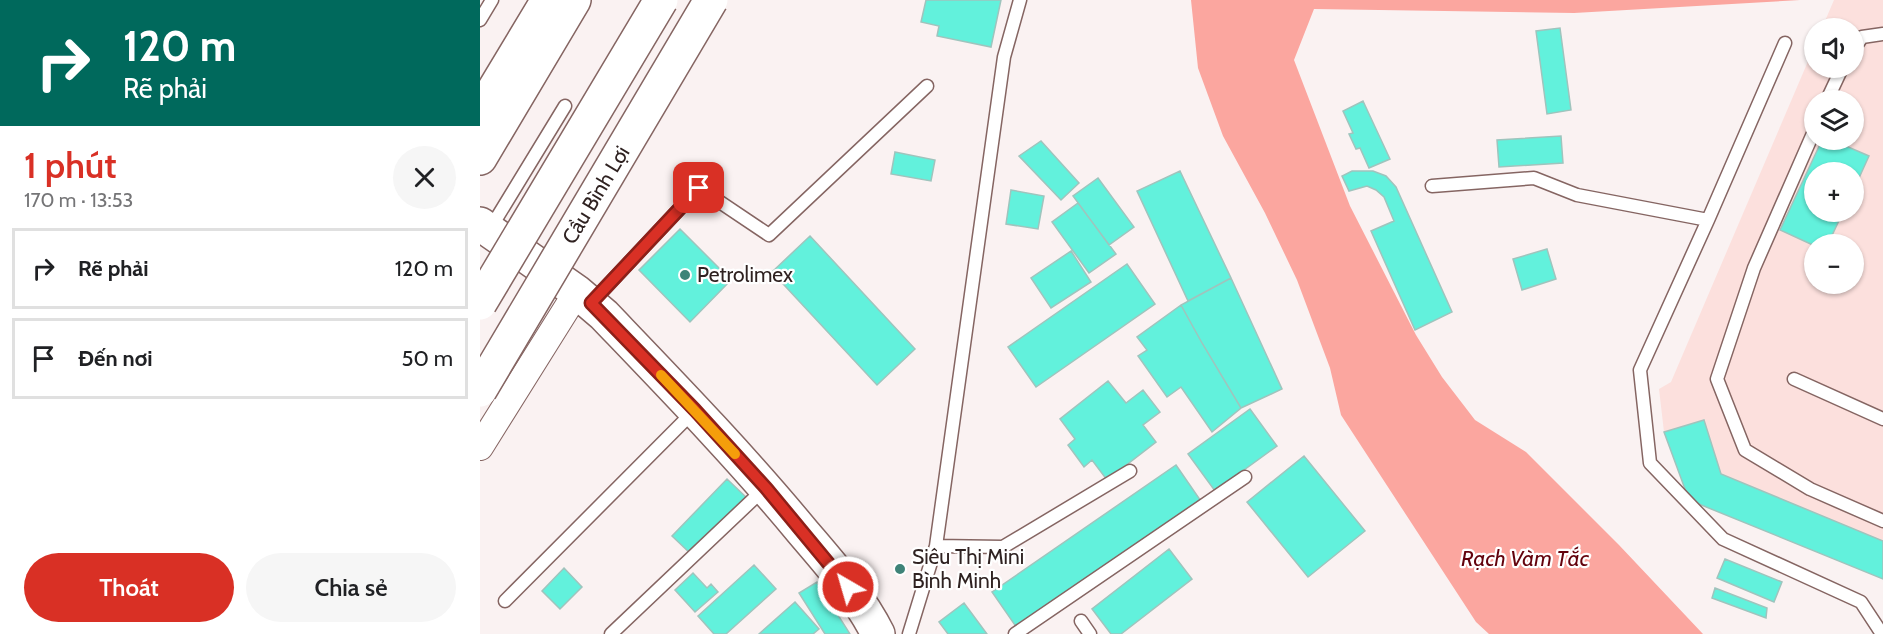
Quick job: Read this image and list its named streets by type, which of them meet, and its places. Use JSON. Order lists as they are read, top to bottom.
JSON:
{
  "streets": {
    "main road": ["Cầu Bình Lợi"]
  },
  "water": ["Rạch Vàm Tắc"],
  "places": ["Petrolimex", "Siêu Thị Mini Bình Minh"],
  "page": {
    "turn": ["120 m", "Rẽ phải"],
    "map_buttons": ["+", "−"],
    "heading": ["1 phút", "170 m · 13:53"],
    "list": [
      {
        "name": "Rẽ phải",
        "value": "120 m"
      },
      {
        "name": "Đến nơi",
        "value": "50 m"
      }
    ],
    "buttons": ["Thoát", "Chia sẻ"]
  }
}
